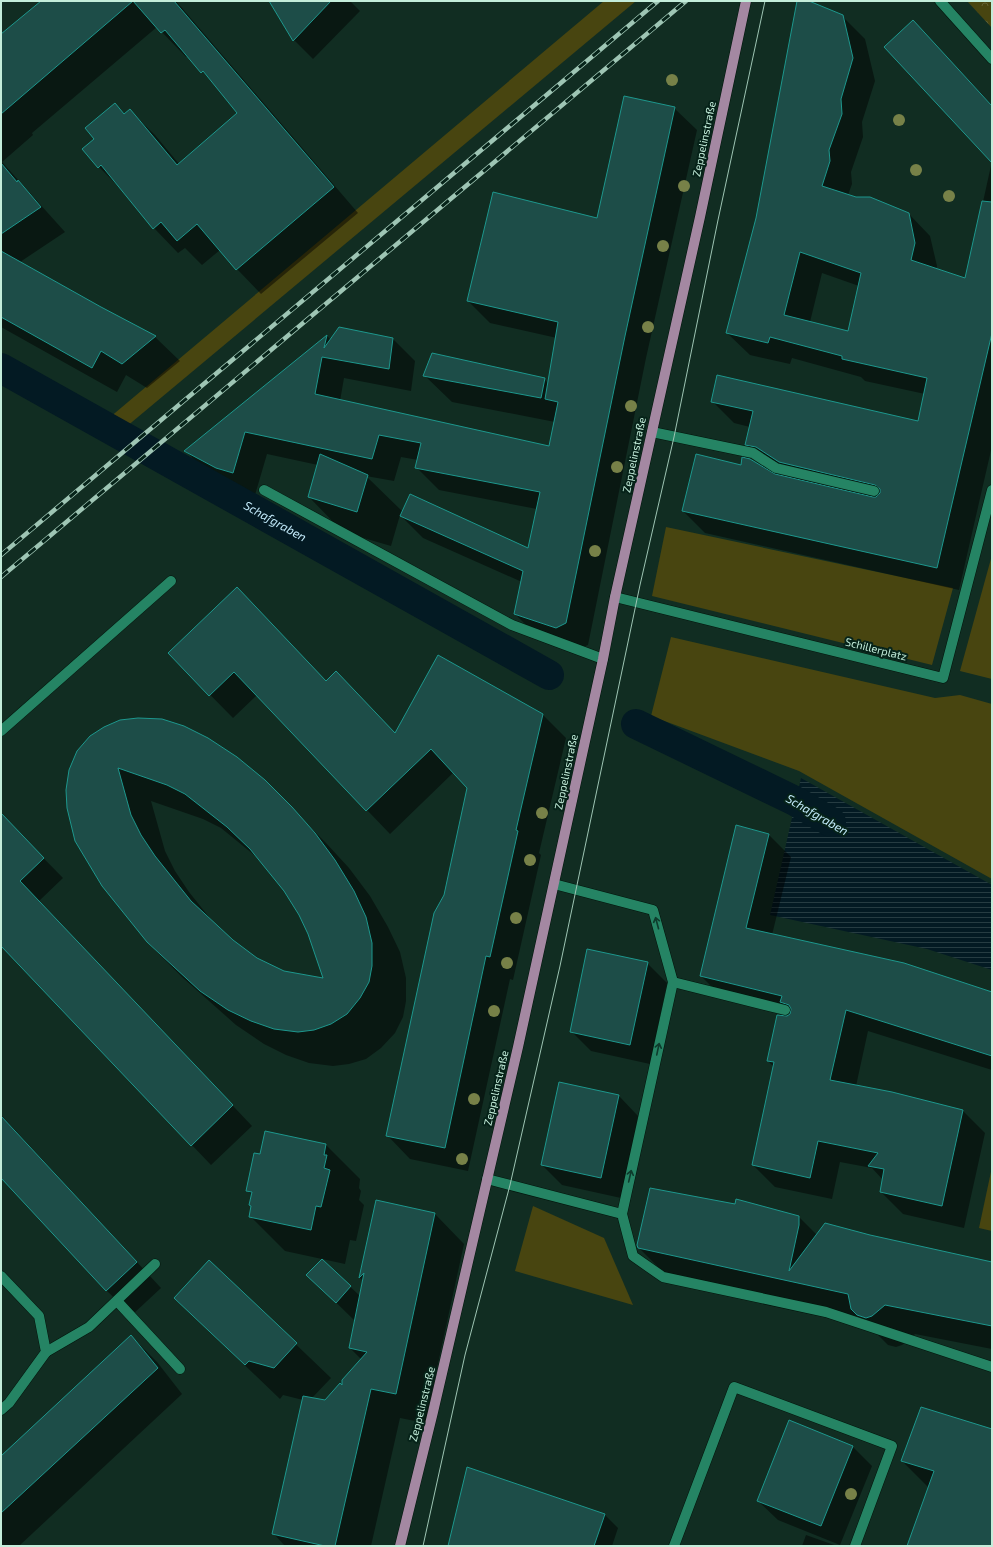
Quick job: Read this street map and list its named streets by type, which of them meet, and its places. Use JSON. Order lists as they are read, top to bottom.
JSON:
{
  "streets": {
    "main road": ["Zeppelinstraße"],
    "street": ["Schillerplatz"]
  },
  "crossings": [
    ["Zeppelinstraße", "Schillerplatz"]
  ],
  "water": ["Schafgraben"]
}
